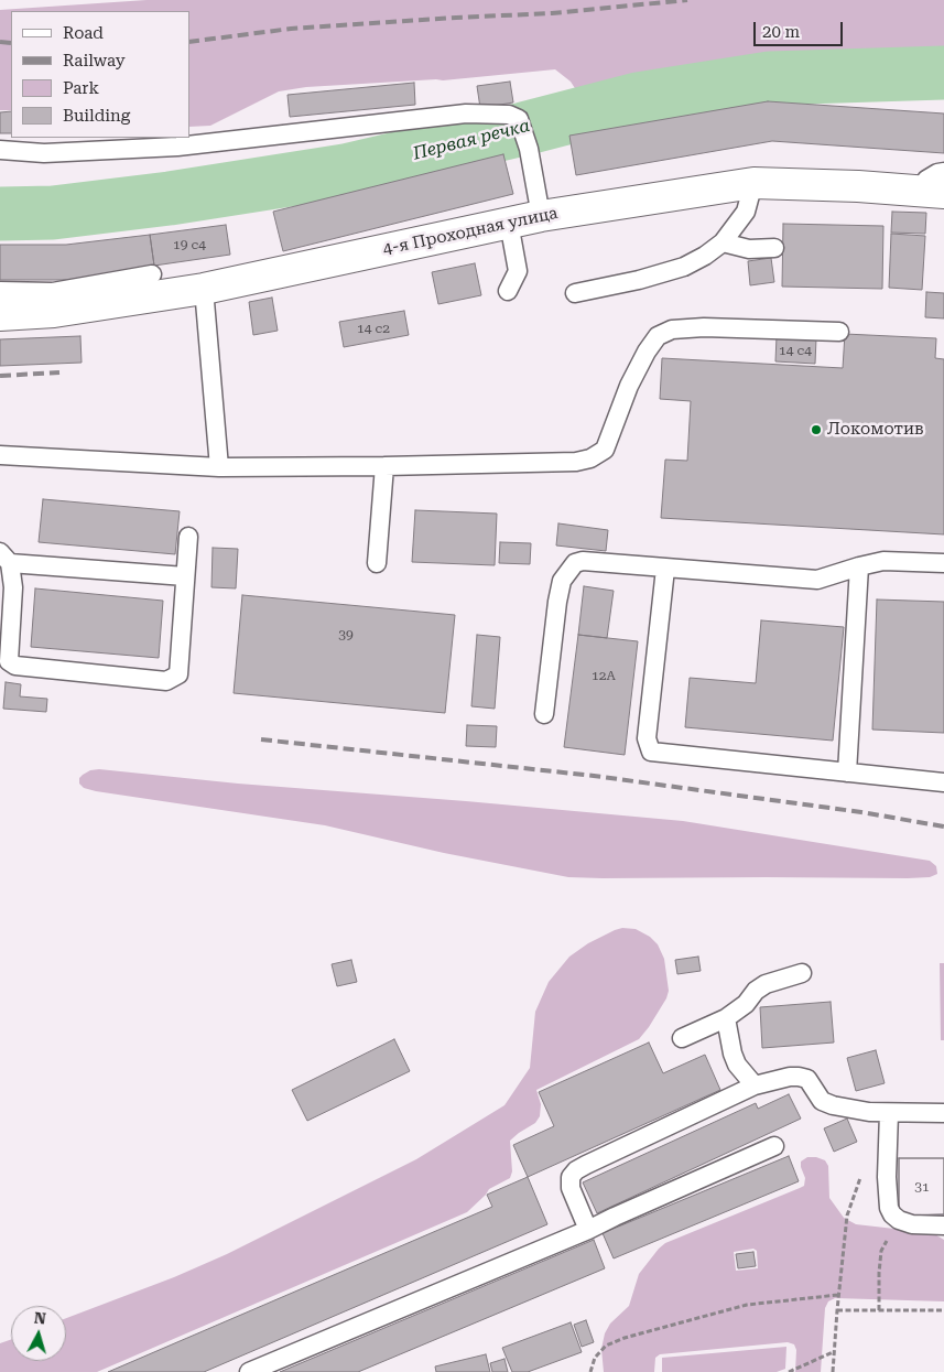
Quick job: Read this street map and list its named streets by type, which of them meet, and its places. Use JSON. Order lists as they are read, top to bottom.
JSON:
{
  "streets": {
    "street": ["4-я Проходная улица"]
  },
  "water": ["Первая речка"],
  "places": ["Локомотив"],
  "house_numbers": [
    "19 с4",
    "14 с2",
    "14 с4",
    "39",
    "12А",
    "31"
  ],
  "legend": [
    "Road",
    "Railway",
    "Park",
    "Building"
  ],
  "scale_bar": "20 m",
  "north": "top"
}
